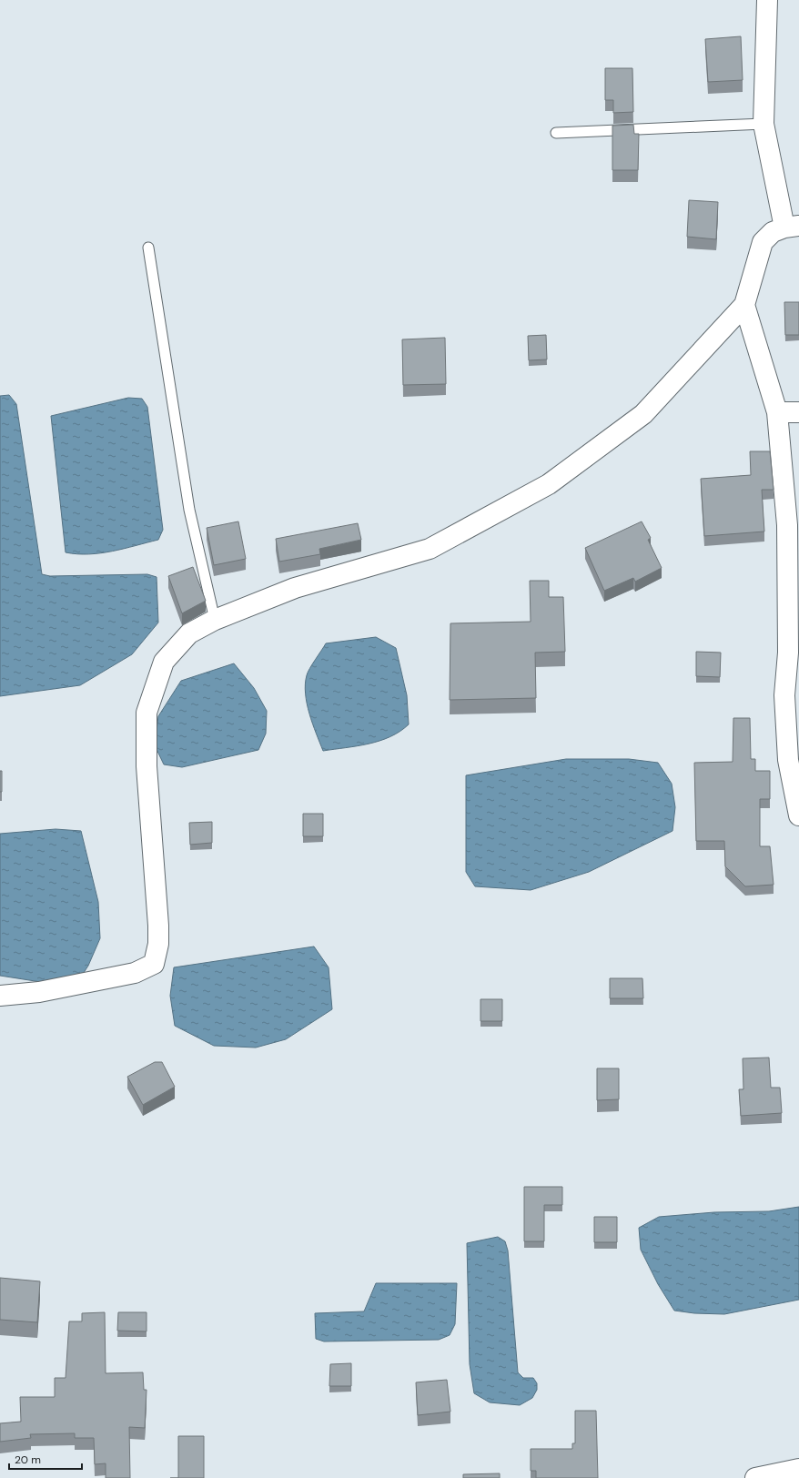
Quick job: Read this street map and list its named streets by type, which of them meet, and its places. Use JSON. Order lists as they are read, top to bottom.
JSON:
{
  "scale_bar": "20 m"
}
